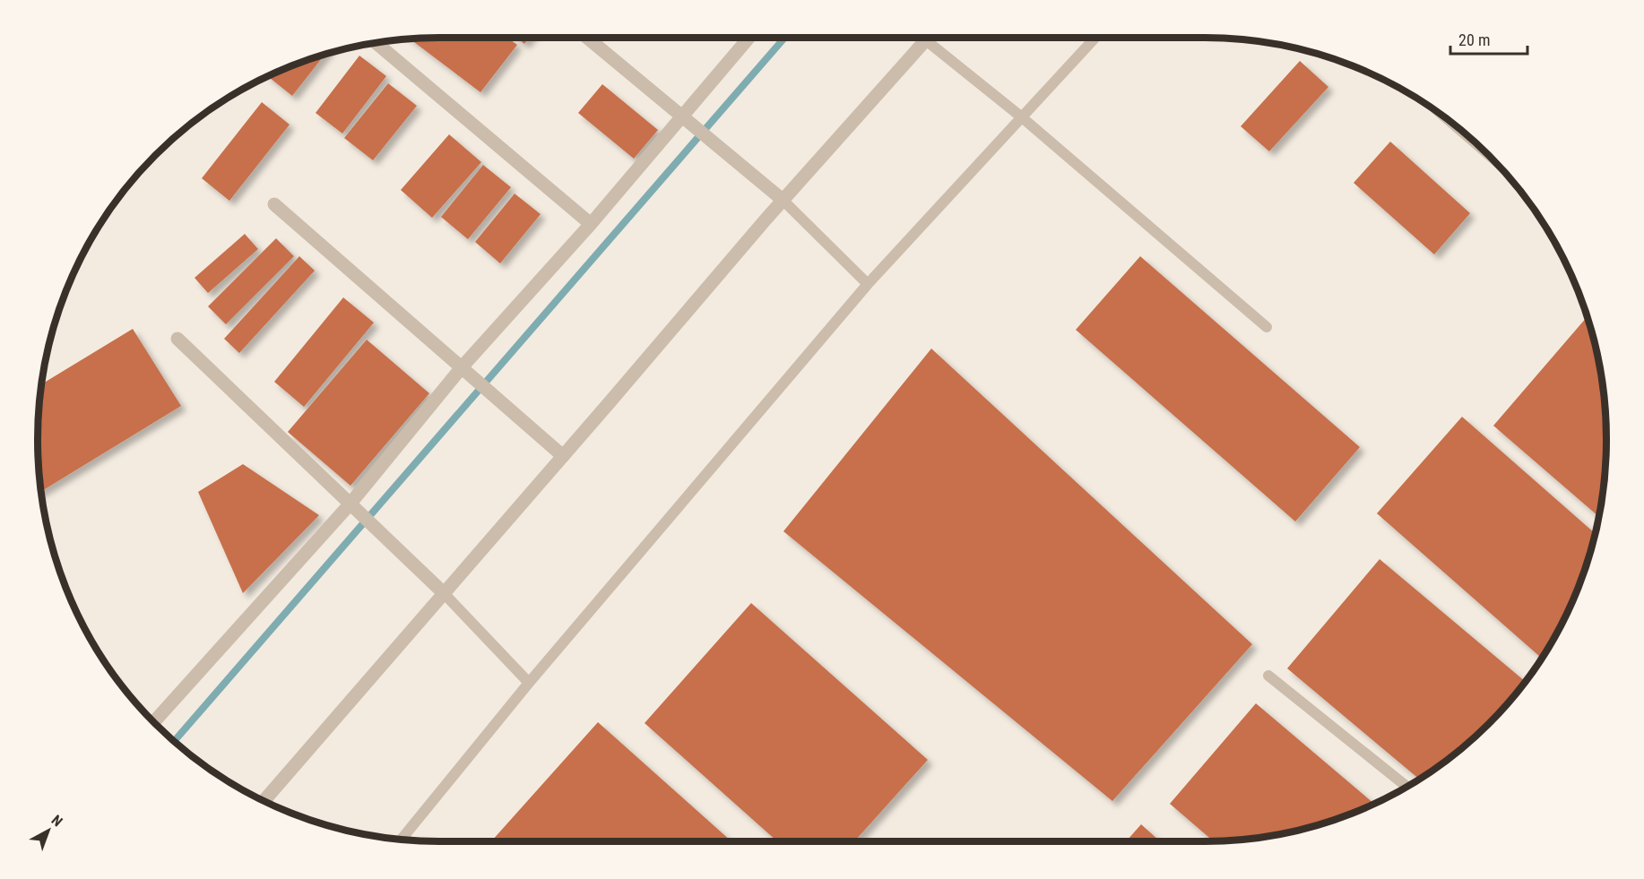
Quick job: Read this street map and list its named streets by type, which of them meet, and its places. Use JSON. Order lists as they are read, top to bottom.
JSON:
{
  "scale_bar": "20 m",
  "north": "top right"
}
